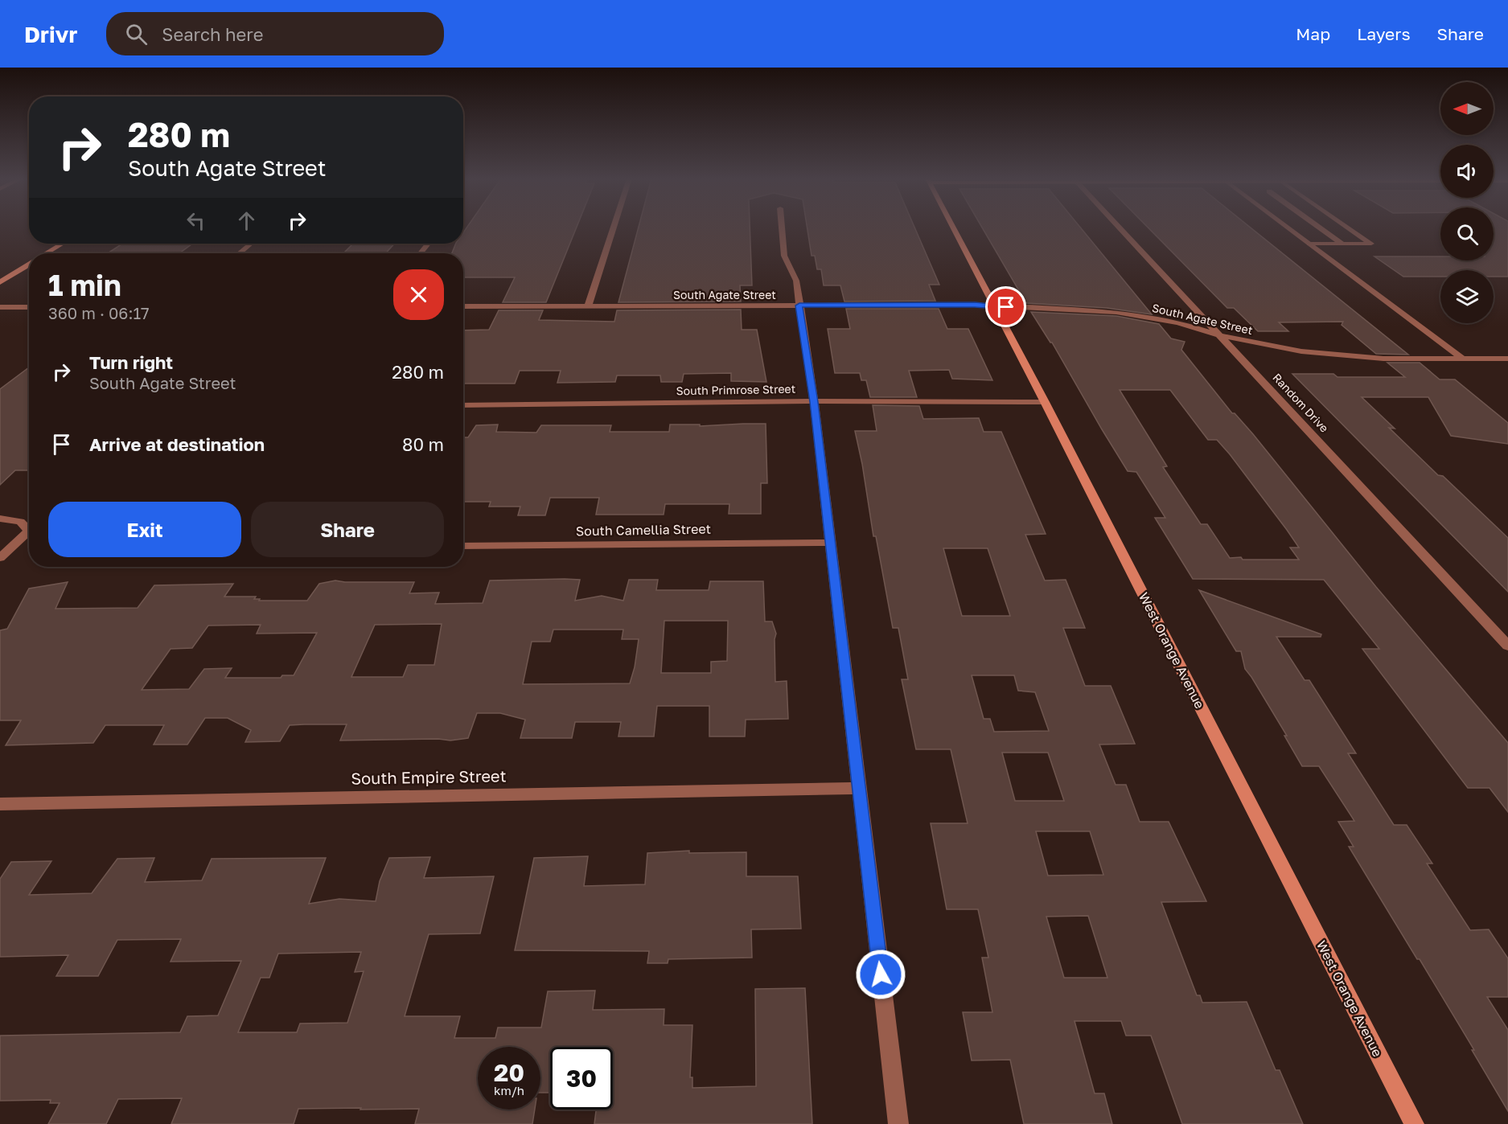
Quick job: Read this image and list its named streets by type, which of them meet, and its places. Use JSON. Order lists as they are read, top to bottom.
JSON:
{
  "streets": {
    "street": [
      "South Agate Street",
      "South Primrose Street",
      "Random Drive",
      "South Camellia Street",
      "West Orange Avenue",
      "South Empire Street"
    ]
  },
  "crossings": [
    ["South Agate Street", "Random Drive"],
    ["South Agate Street", "West Orange Avenue"],
    ["South Primrose Street", "West Orange Avenue"]
  ],
  "north": "left",
  "page": {
    "header": "Drivr",
    "search": "Search here",
    "nav": ["Map", "Layers", "Share"],
    "turn": ["280 m", "South Agate Street"],
    "heading": ["1 min", "360 m · 06:17"],
    "list": [
      {
        "name": "Turn right",
        "note": "South Agate Street",
        "value": "280 m"
      },
      {
        "name": "Arrive at destination",
        "value": "80 m"
      }
    ],
    "buttons": ["Exit", "Share"],
    "speed": "20 km/h",
    "limit": "30"
  }
}
